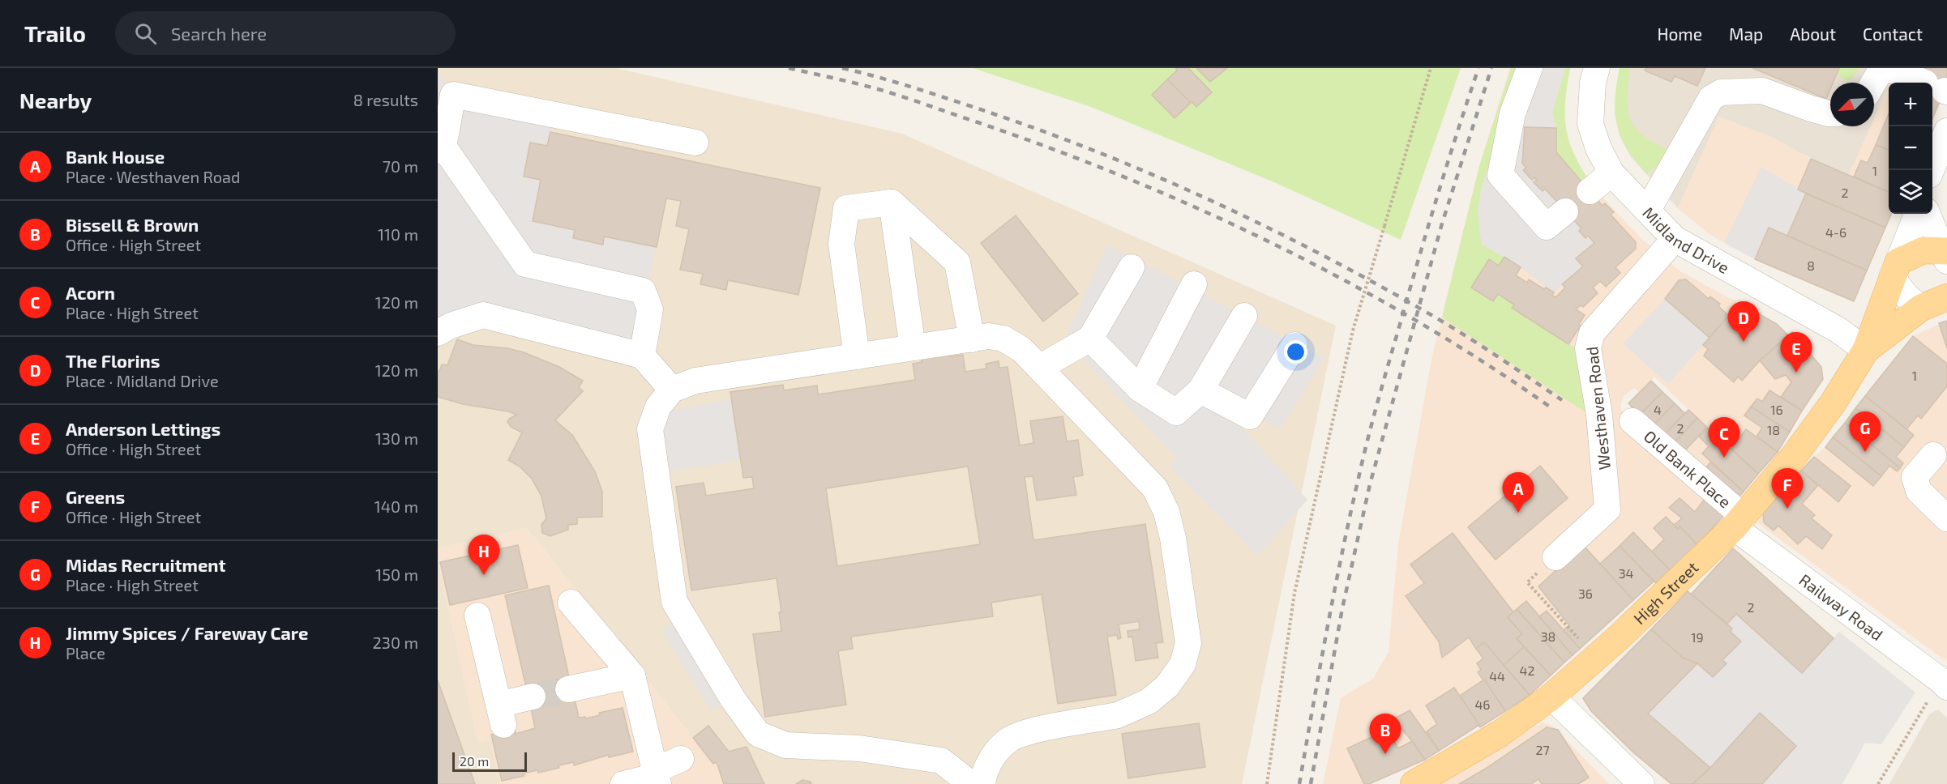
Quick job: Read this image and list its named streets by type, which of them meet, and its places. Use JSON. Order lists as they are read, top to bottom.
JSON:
{
  "streets": {
    "main road": ["High Street"],
    "street": [
      "Midland Drive",
      "Westhaven Road",
      "Old Bank Place",
      "Railway Road"
    ]
  },
  "crossings": [
    ["Midland Drive", "Westhaven Road"],
    ["Midland Drive", "High Street"],
    ["Old Bank Place", "High Street"],
    ["Old Bank Place", "Railway Road"],
    ["High Street", "Railway Road"]
  ],
  "house_numbers": [
    "1",
    "2",
    "4-6",
    "8",
    "1",
    "4",
    "16",
    "2",
    "18",
    "34",
    "36",
    "2",
    "38",
    "19",
    "42",
    "44",
    "46",
    "27"
  ],
  "scale_bar": "20 m",
  "north": "bottom left",
  "page": {
    "header": "Trailo",
    "search": "Search here",
    "nav": [
      "Home",
      "Map",
      "About",
      "Contact"
    ],
    "heading": ["Nearby", "8 results"],
    "map_buttons": ["+", "−"],
    "list": [
      {
        "mark": "A",
        "name": "Bank House",
        "note": "Place · Westhaven Road",
        "value": "70 m"
      },
      {
        "mark": "B",
        "name": "Bissell & Brown",
        "note": "Office · High Street",
        "value": "110 m"
      },
      {
        "mark": "C",
        "name": "Acorn",
        "note": "Place · High Street",
        "value": "120 m"
      },
      {
        "mark": "D",
        "name": "The Florins",
        "note": "Place · Midland Drive",
        "value": "120 m"
      },
      {
        "mark": "E",
        "name": "Anderson Lettings",
        "note": "Office · High Street",
        "value": "130 m"
      },
      {
        "mark": "F",
        "name": "Greens",
        "note": "Office · High Street",
        "value": "140 m"
      },
      {
        "mark": "G",
        "name": "Midas Recruitment",
        "note": "Place · High Street",
        "value": "150 m"
      },
      {
        "mark": "H",
        "name": "Jimmy Spices / Fareway Care",
        "note": "Place",
        "value": "230 m"
      }
    ],
    "pins": [
      "D",
      "E",
      "G",
      "C",
      "F",
      "A",
      "H",
      "B"
    ],
    "scale": "20 m"
  }
}
